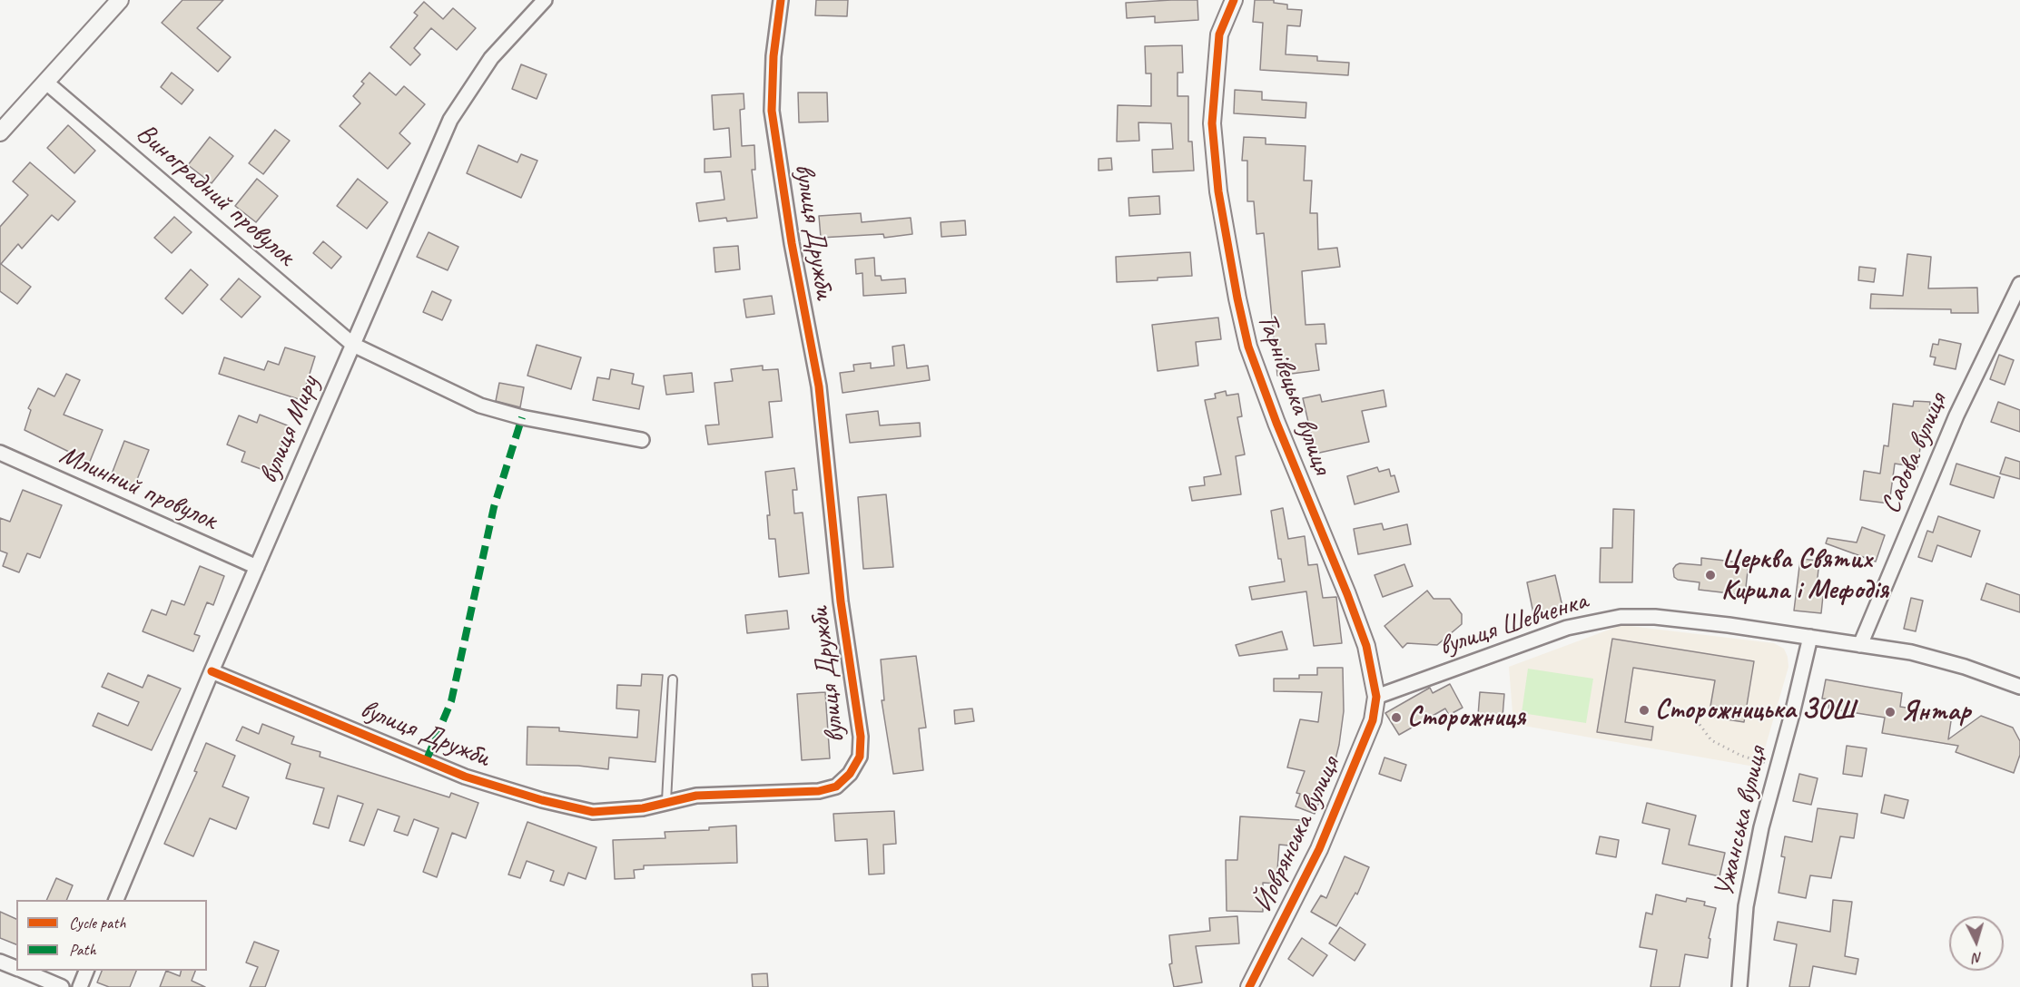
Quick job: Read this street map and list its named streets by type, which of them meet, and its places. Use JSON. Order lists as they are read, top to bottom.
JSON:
{
  "streets": {
    "street": [
      "Виноградний провулок",
      "вулиця Дружби",
      "Тарнівецька вулиця",
      "вулиця Миру",
      "Садова вулиця",
      "Млинний провулок",
      "вулиця Шевченка",
      "Ужанська вулиця",
      "Йоврянська вулиця"
    ]
  },
  "crossings": [
    ["Виноградний провулок", "вулиця Миру"],
    ["вулиця Дружби", "вулиця Миру"],
    ["Тарнівецька вулиця", "вулиця Шевченка"],
    ["Тарнівецька вулиця", "Йоврянська вулиця"],
    ["вулиця Миру", "Млинний провулок"],
    ["Садова вулиця", "вулиця Шевченка"],
    ["вулиця Шевченка", "Ужанська вулиця"],
    ["вулиця Шевченка", "Йоврянська вулиця"]
  ],
  "places": [
    "Церква Святих Кирила і Мефодія",
    "Сторожницька ЗОШ",
    "Янтар",
    "Сторожниця"
  ],
  "legend": ["Cycle path", "Path"],
  "north": "bottom"
}
